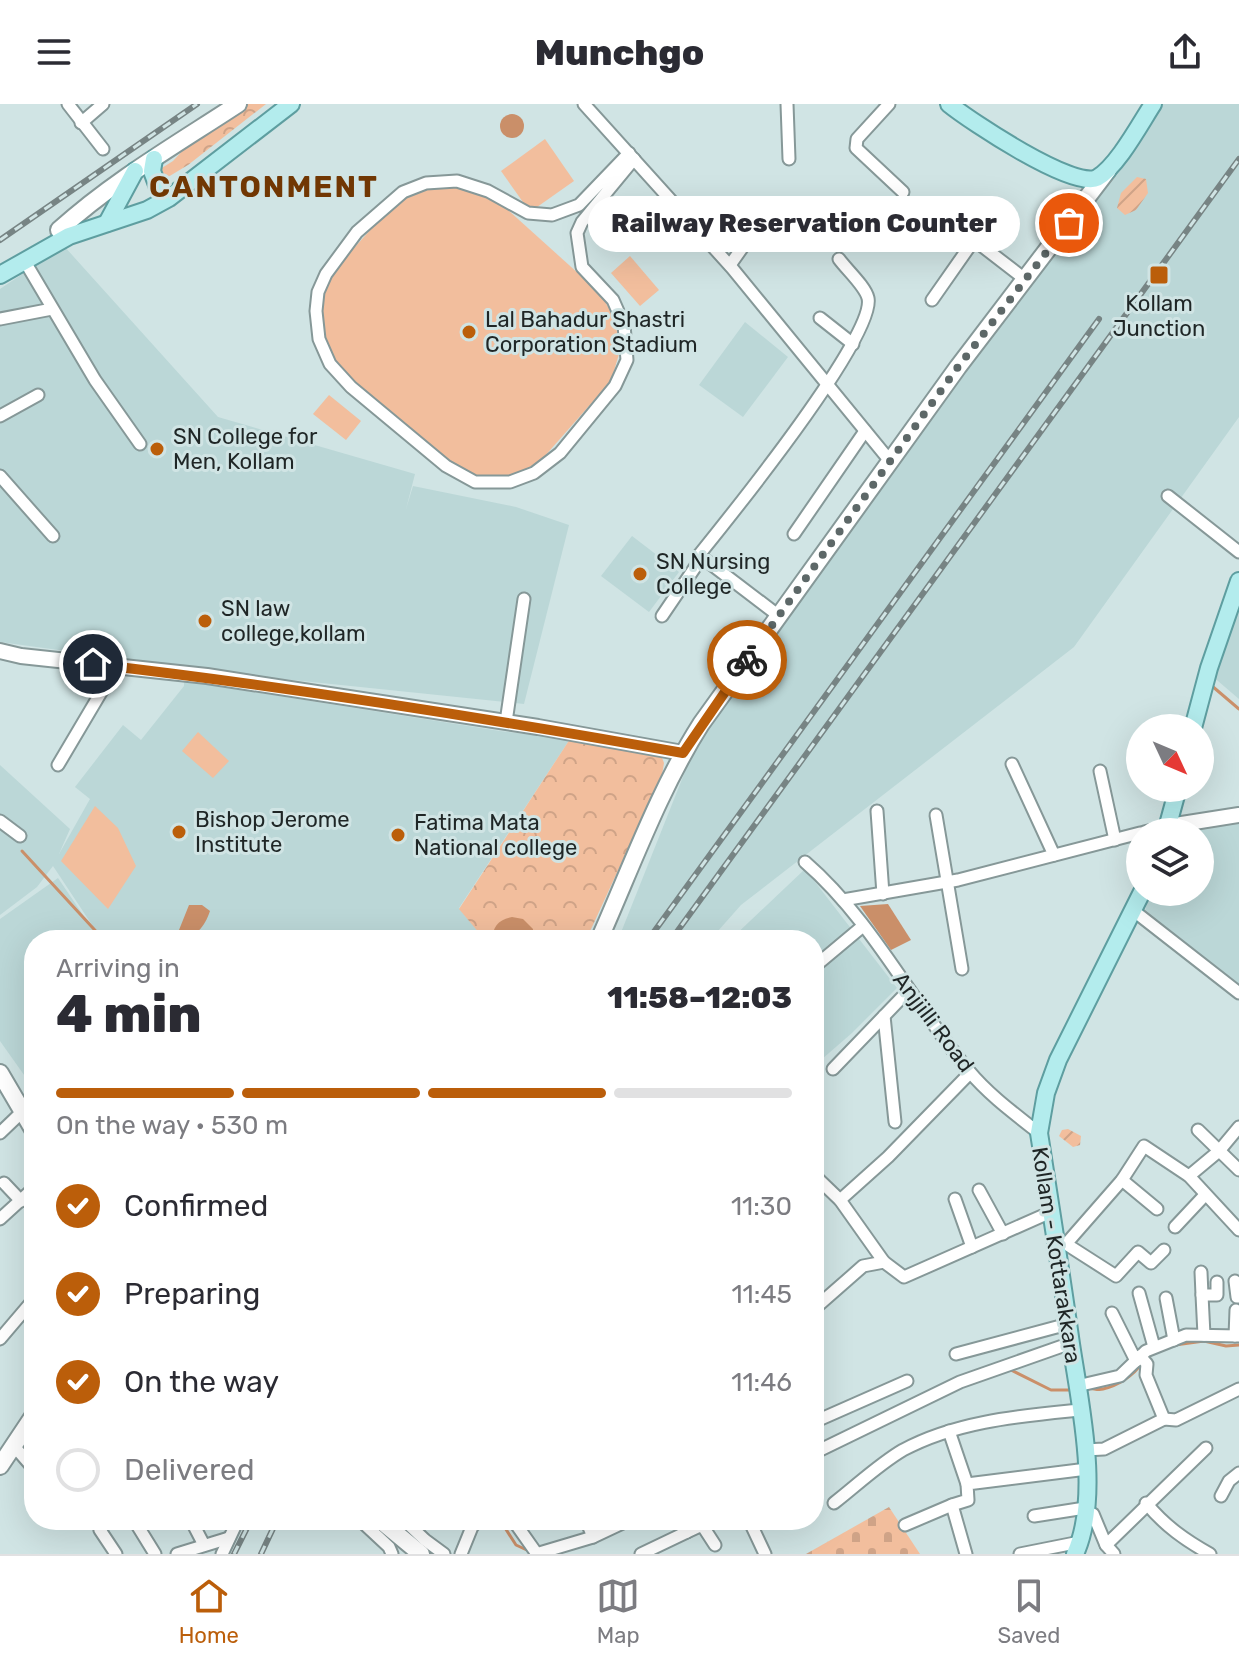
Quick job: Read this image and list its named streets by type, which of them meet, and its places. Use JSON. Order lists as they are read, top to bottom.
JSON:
{
  "streets": {
    "main road": ["Kollam - Kottarakkara"],
    "street": ["Anjjilli Road"]
  },
  "crossings": [
    ["Anjjilli Road", "Kollam - Kottarakkara"]
  ],
  "districts": ["CANTONMENT"],
  "places": {
    "other": [
      "Railway Reservation Counter",
      "Lal Bahadur Shastri Corporation Stadium",
      "SN College for Men, Kollam",
      "SN Nursing College",
      "SN law college,kollam",
      "Bishop Jerome Institute",
      "Fatima Mata National college"
    ],
    "transit": ["Kollam Junction"]
  },
  "north": "bottom right",
  "page": {
    "header": "Munchgo",
    "bubble": "Railway Reservation Counter",
    "heading": ["4 min", "Arriving in", "11:58–12:03"],
    "bar": "On the way · 530 m",
    "list": [
      ["Confirmed", "11:30"],
      ["Preparing", "11:45"],
      ["On the way", "11:46"],
      "Delivered"
    ],
    "tabs": ["Home", "Map", "Saved"]
  }
}
